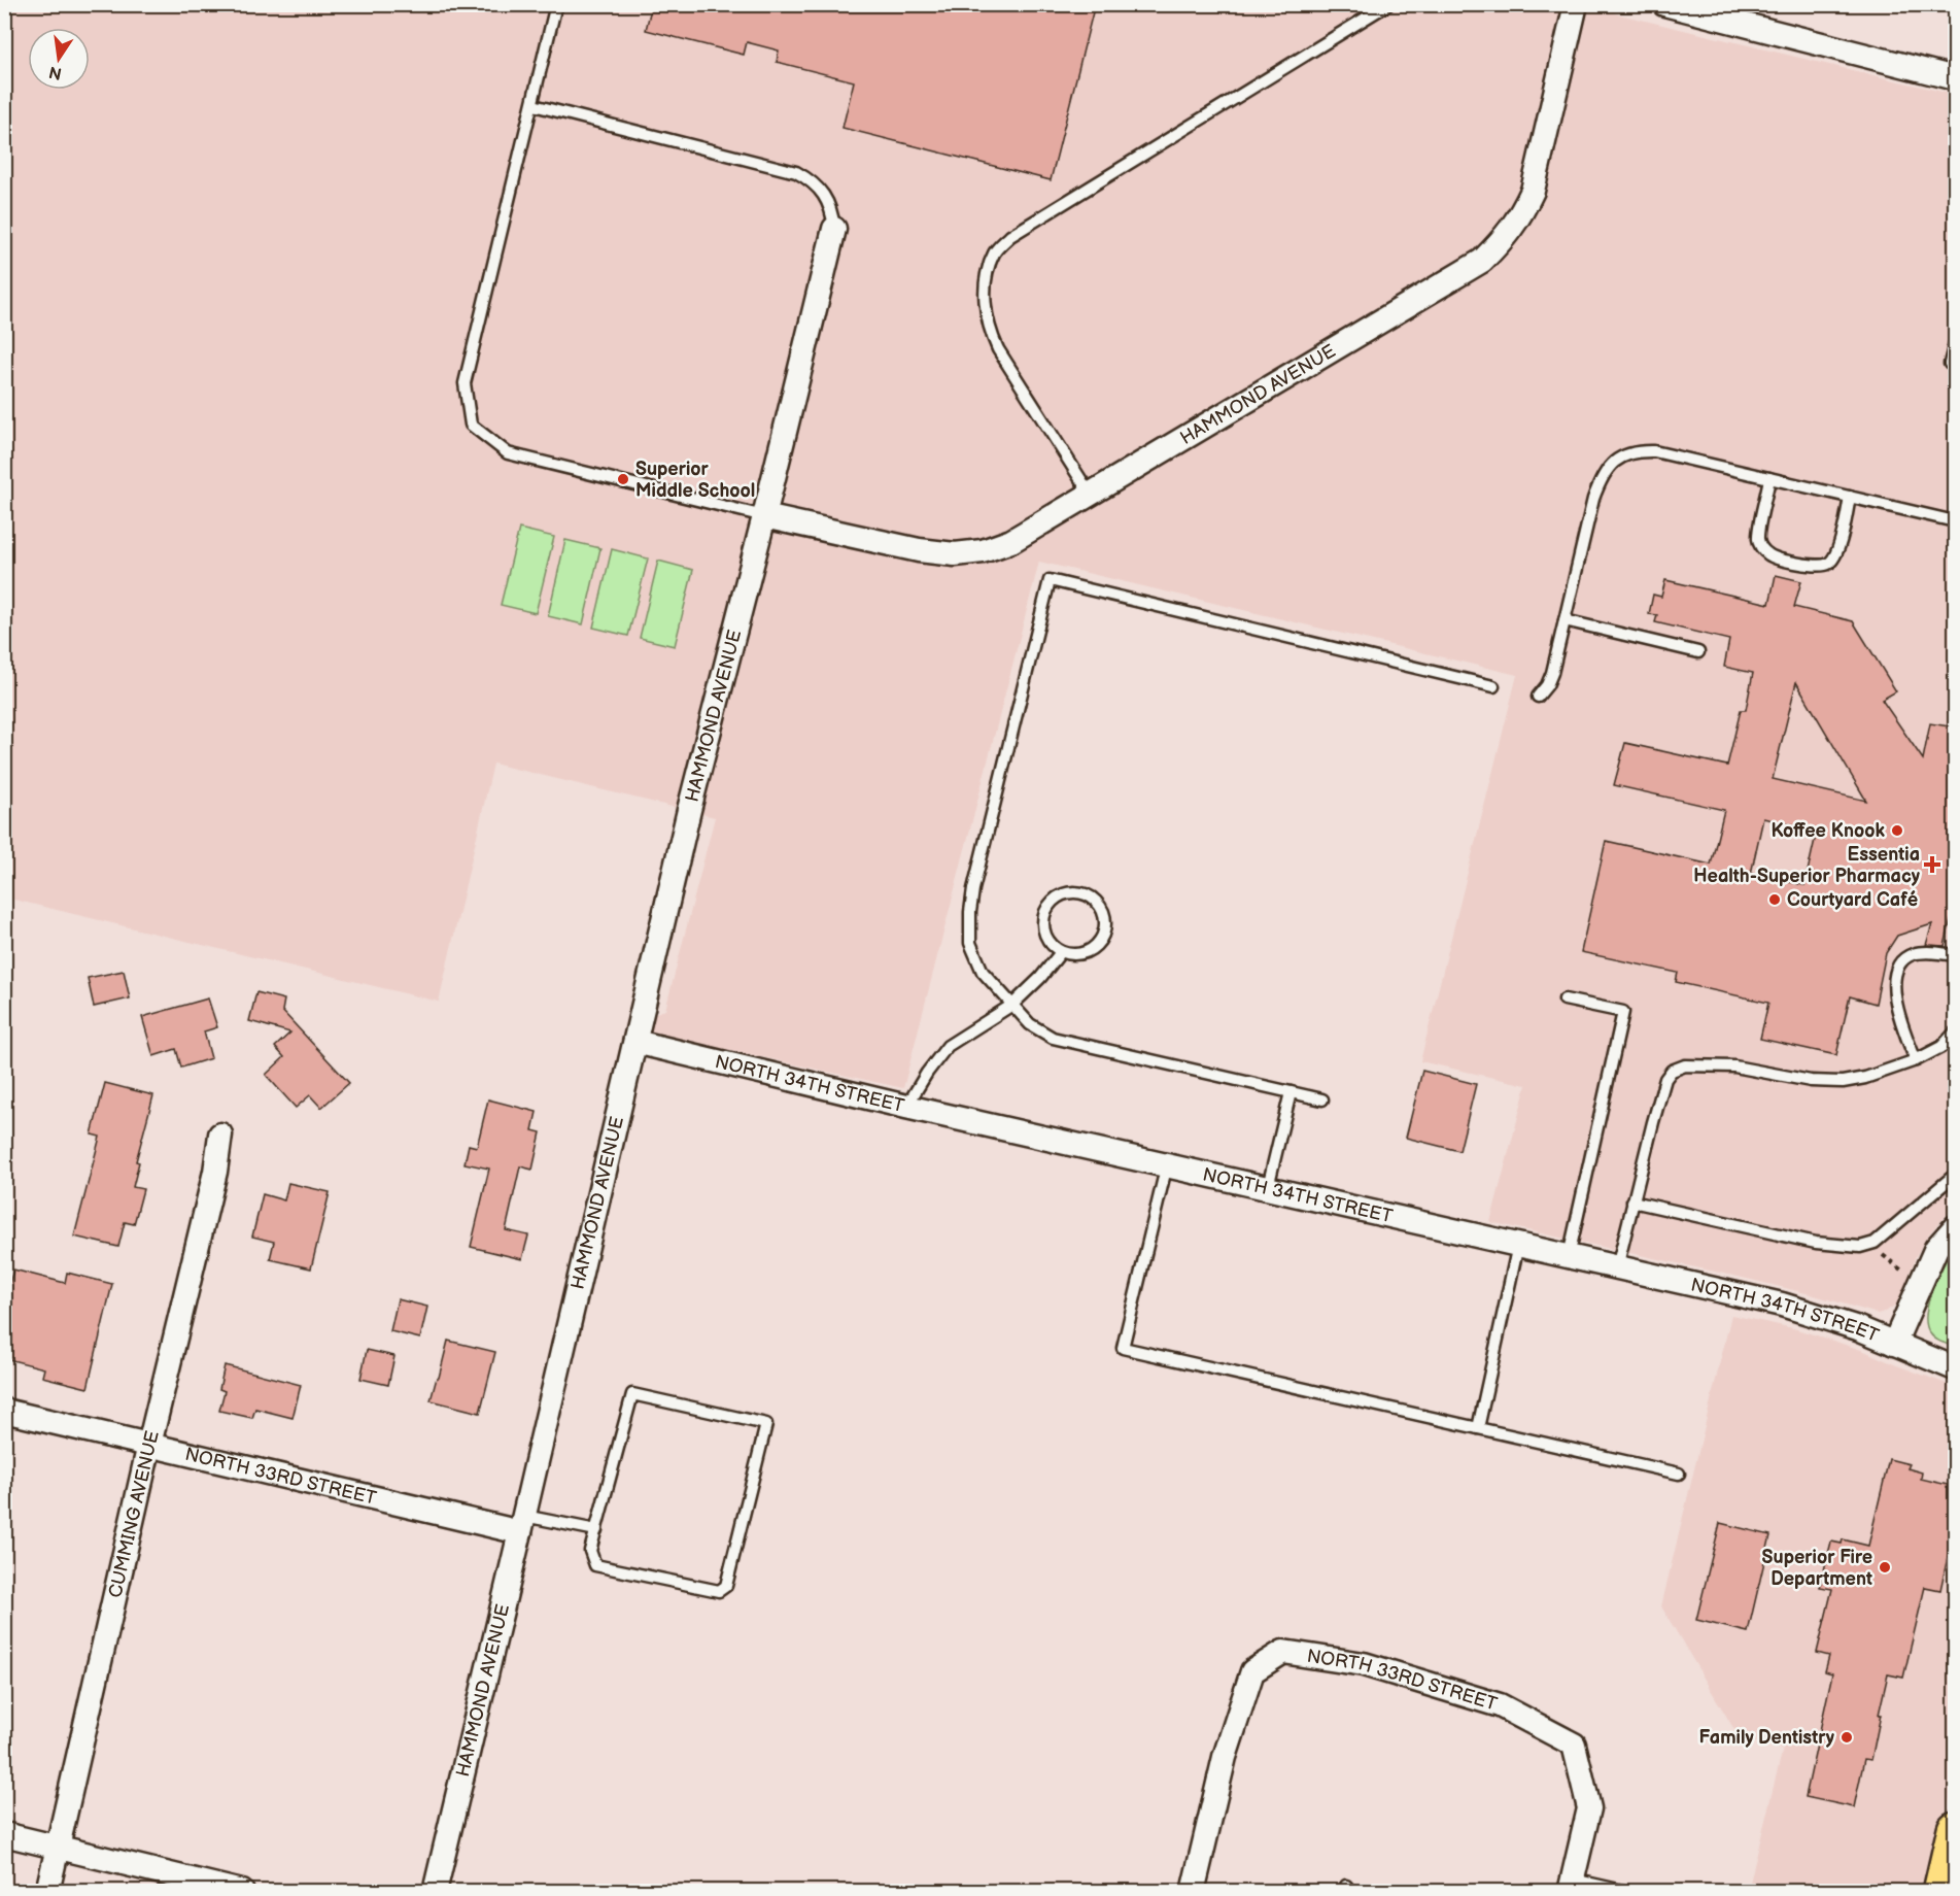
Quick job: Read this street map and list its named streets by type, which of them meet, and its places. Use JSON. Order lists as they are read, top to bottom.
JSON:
{
  "streets": {
    "street": [
      "HAMMOND AVENUE",
      "NORTH 34TH STREET",
      "NORTH 33RD STREET",
      "CUMMING AVENUE"
    ]
  },
  "crossings": [
    ["HAMMOND AVENUE", "NORTH 34TH STREET"],
    ["HAMMOND AVENUE", "NORTH 33RD STREET"],
    ["NORTH 33RD STREET", "CUMMING AVENUE"]
  ],
  "places": {
    "other": [
      "Superior Middle School",
      "Koffee Knook",
      "Courtyard Café",
      "Superior Fire Department",
      "Family Dentistry"
    ],
    "health": ["Essentia Health-Superior Pharmacy"]
  },
  "north": "bottom"
}
